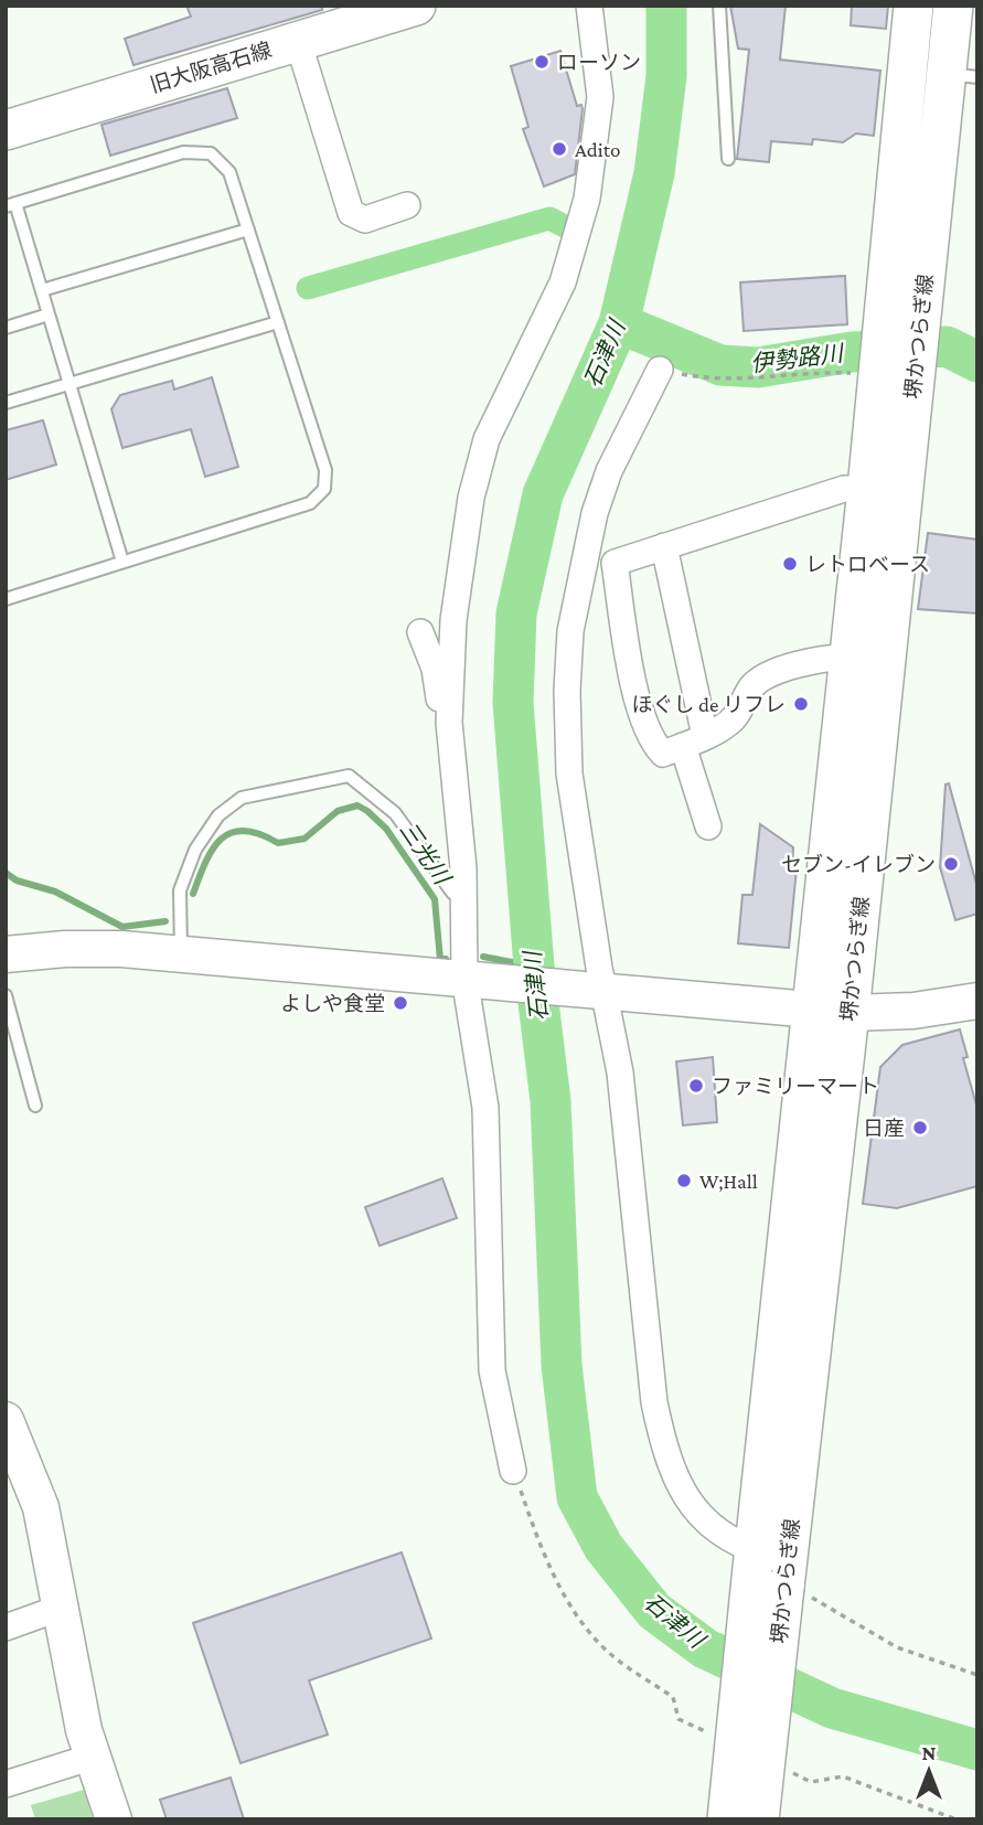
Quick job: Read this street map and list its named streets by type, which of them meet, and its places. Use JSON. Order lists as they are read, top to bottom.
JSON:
{
  "streets": {
    "main road": ["旧大阪高石線", "堺かつらぎ線"]
  },
  "water": ["石津川", "伊勢路川", "三光川"],
  "places": [
    "ローソン",
    "Adito",
    "レトロベース",
    "ほぐし de リフレ",
    "セブン-イレブン",
    "よしや食堂",
    "ファミリーマート",
    "日産",
    "W;Hall"
  ],
  "north": "top"
}
